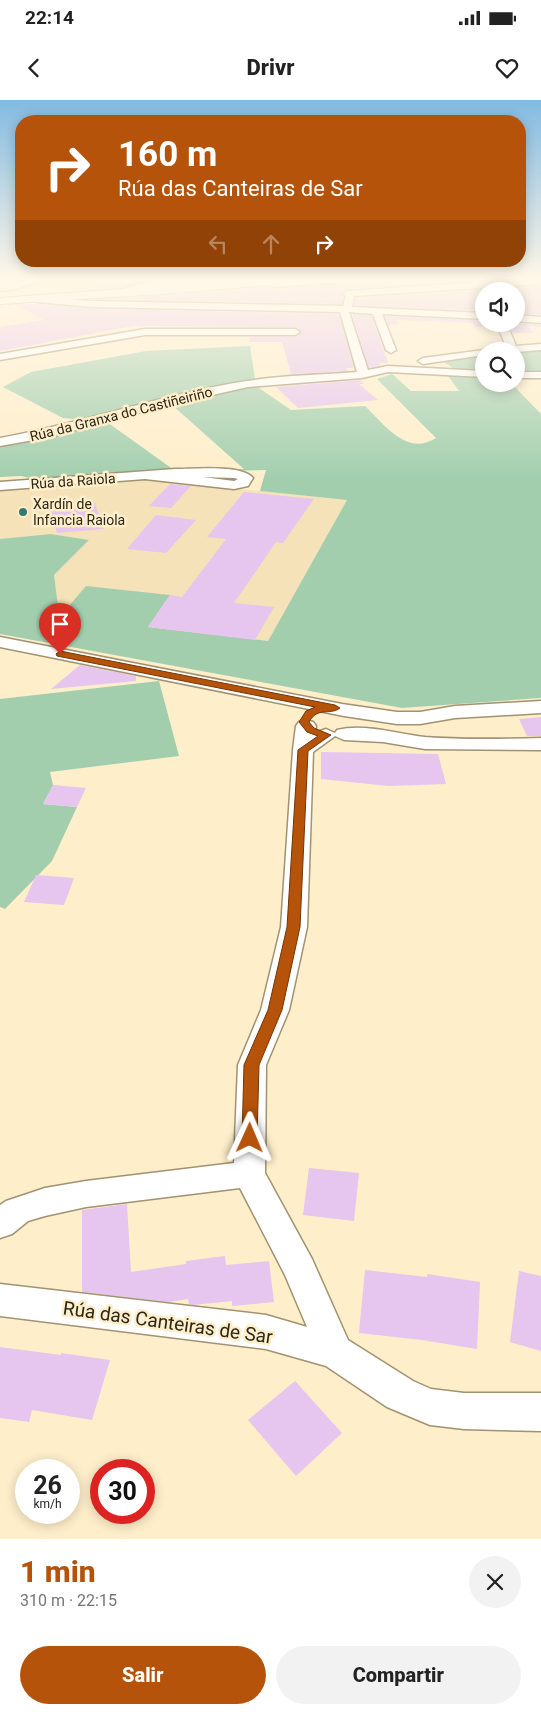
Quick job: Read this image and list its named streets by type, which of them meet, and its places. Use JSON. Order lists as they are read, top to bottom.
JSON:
{
  "streets": {
    "street": ["Rúa da Granxa do Castiñeiriño", "Rúa da Raiola", "Rúa das Canteiras de Sar"]
  },
  "places": ["Xardín de Infancia Raiola"],
  "page": {
    "status": "22:14",
    "header": "Drivr",
    "turn": ["160 m", "Rúa das Canteiras de Sar"],
    "speed": "26 km/h",
    "limit": "30",
    "heading": ["1 min", "310 m · 22:15"],
    "buttons": ["Salir", "Compartir"]
  }
}
